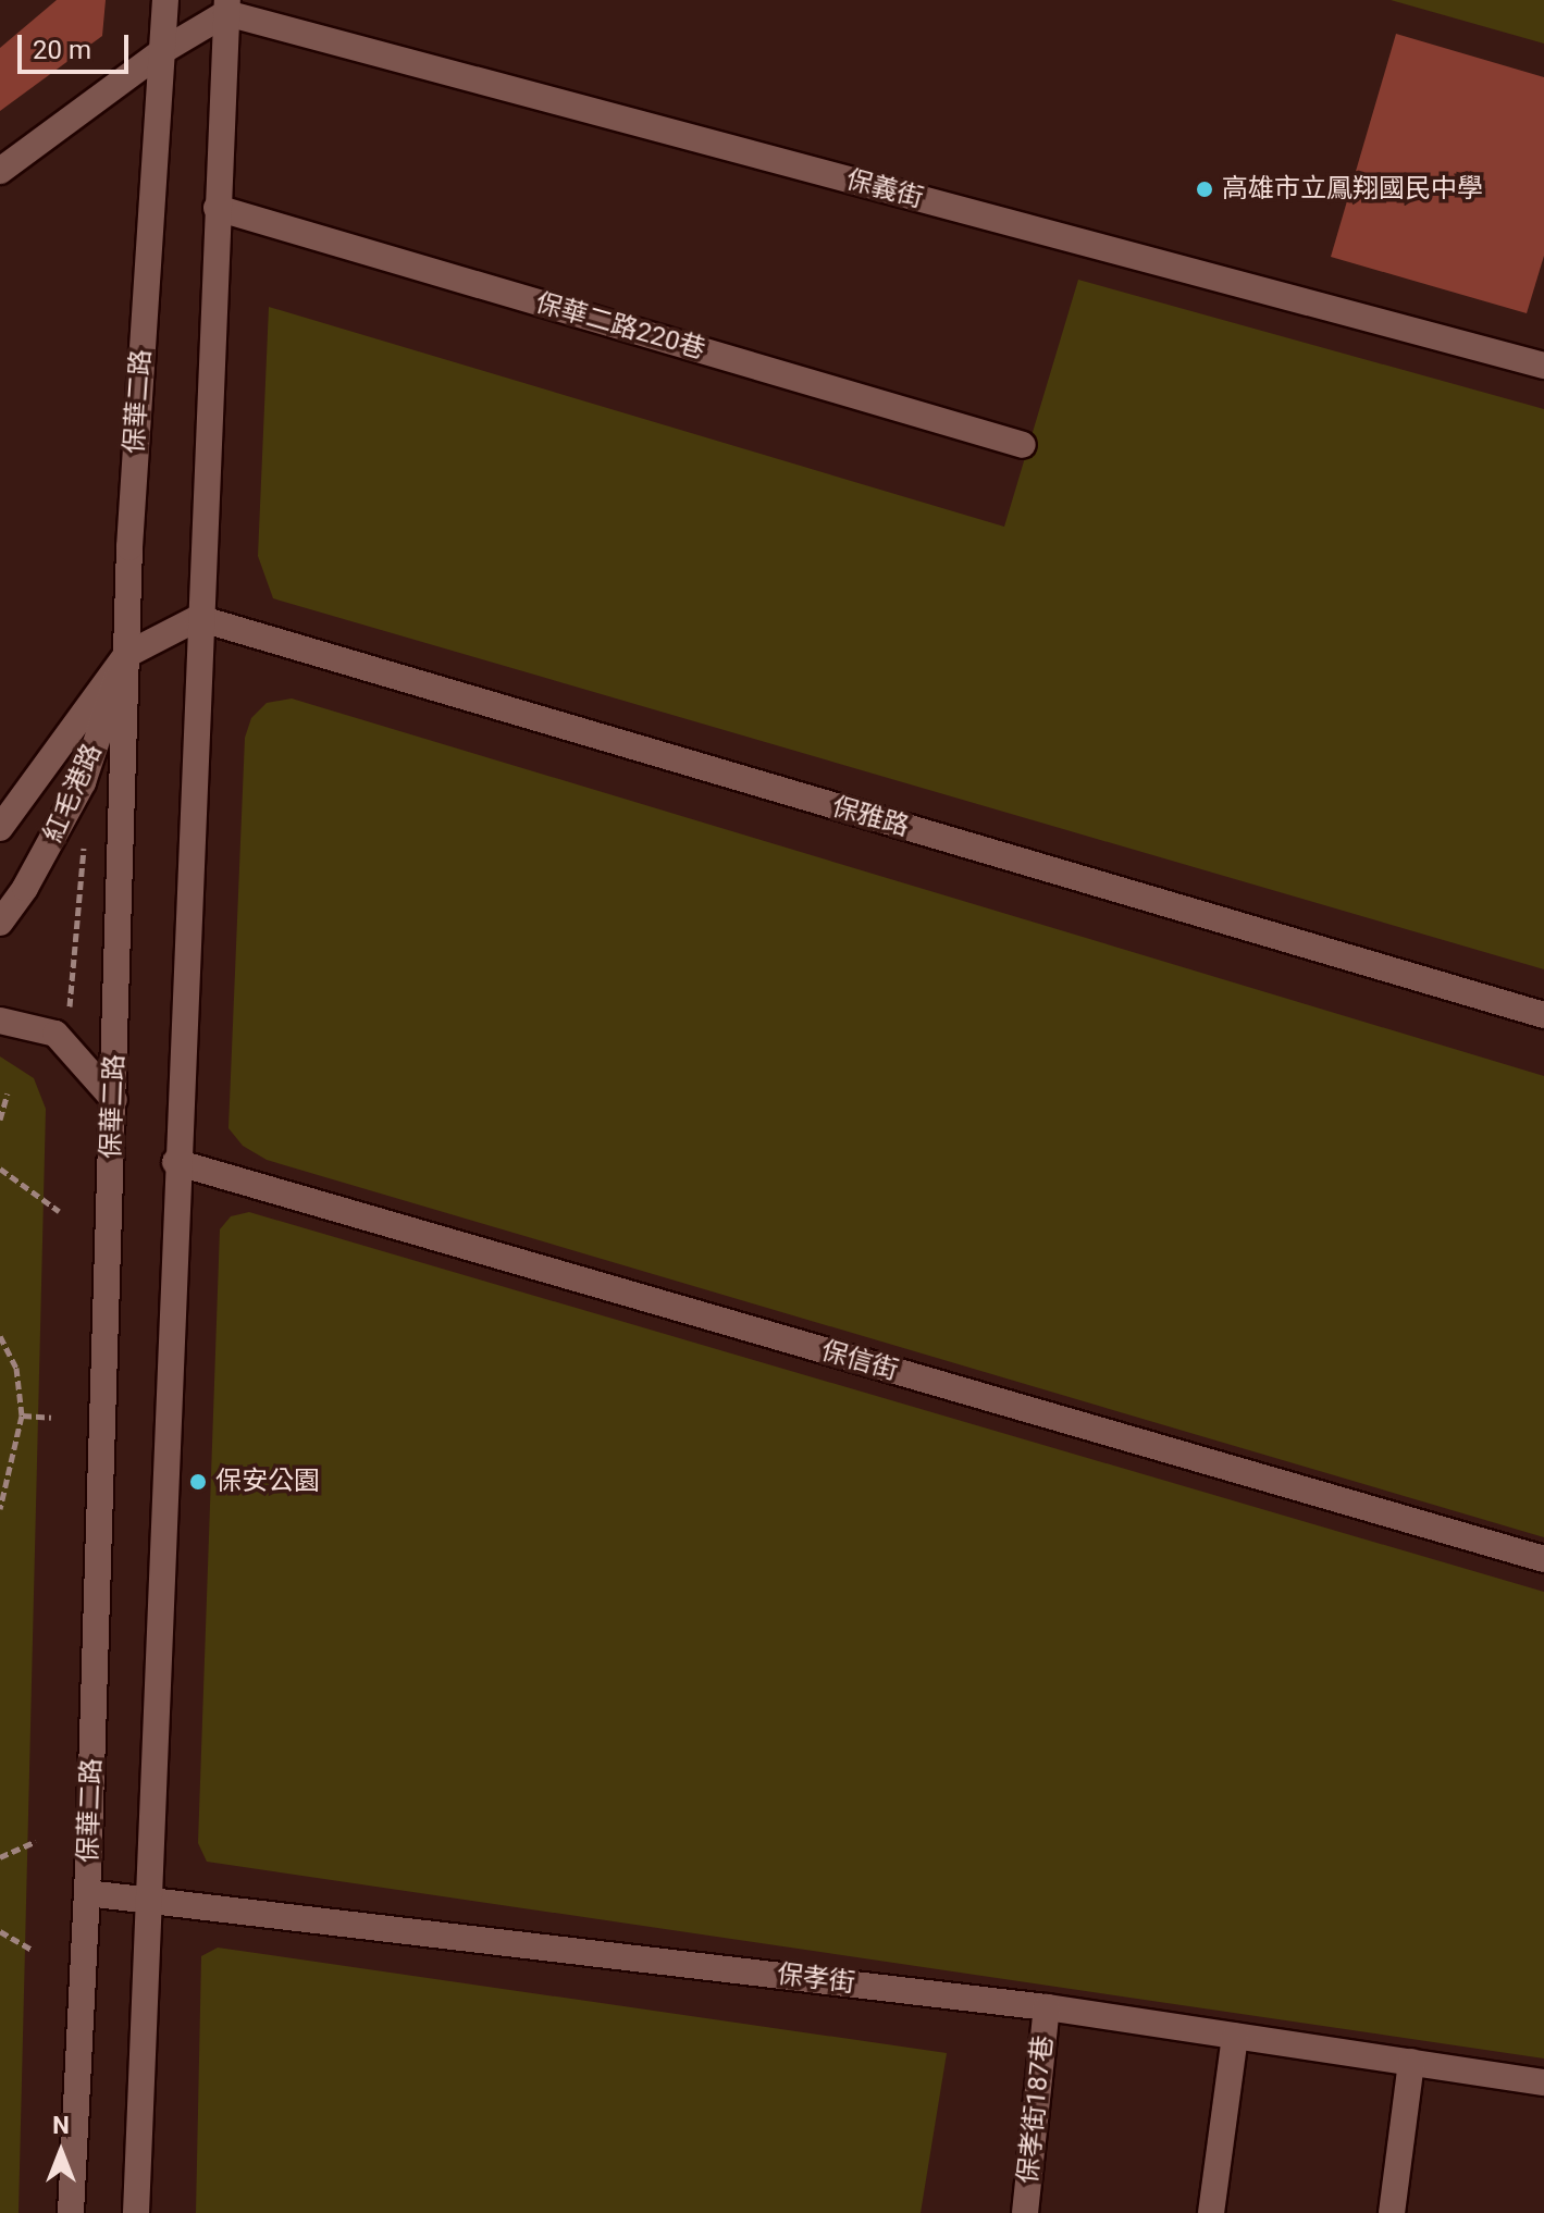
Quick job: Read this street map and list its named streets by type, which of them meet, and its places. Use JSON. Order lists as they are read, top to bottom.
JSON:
{
  "streets": {
    "street": [
      "保義街",
      "保華二路220巷",
      "保華二路",
      "紅毛港路",
      "保雅路",
      "保信街",
      "保孝街",
      "保孝街187巷"
    ]
  },
  "crossings": [
    ["保華二路", "紅毛港路"],
    ["保華二路", "保孝街"],
    ["紅毛港路", "保雅路"],
    ["保孝街", "保孝街187巷"]
  ],
  "places": ["高雄市立鳳翔國民中學", "保安公園"],
  "scale_bar": "20 m",
  "north": "top"
}
